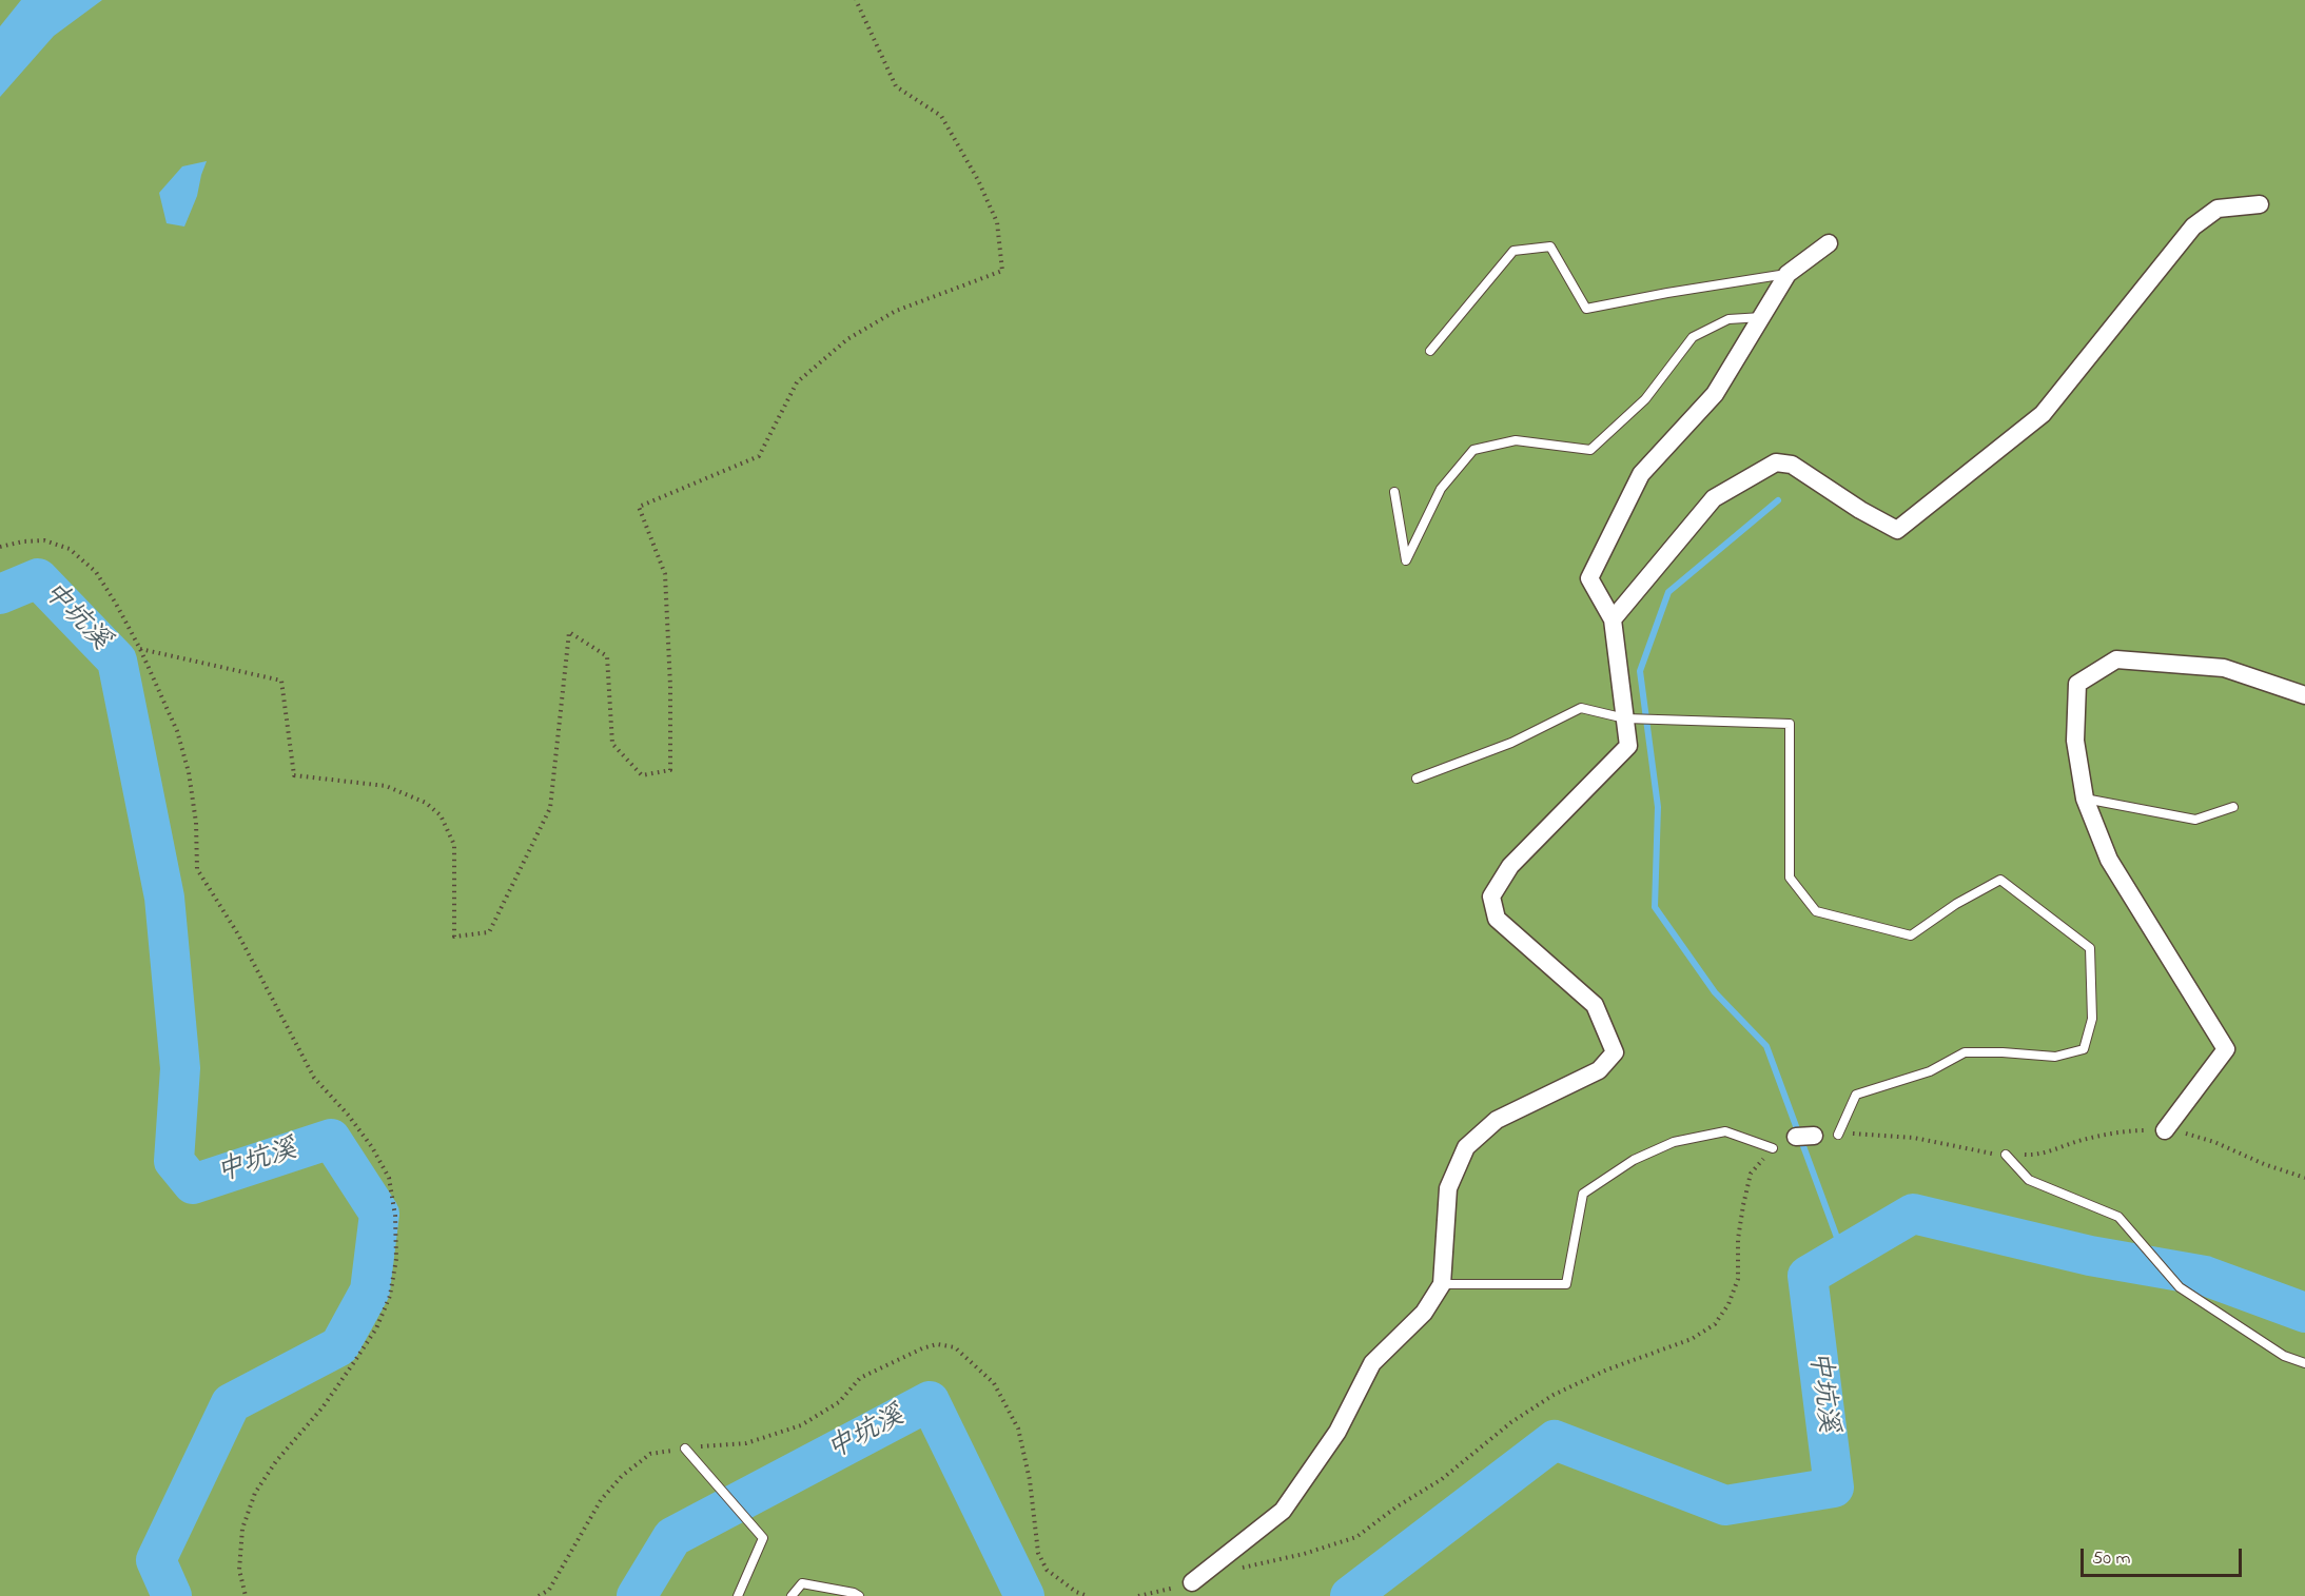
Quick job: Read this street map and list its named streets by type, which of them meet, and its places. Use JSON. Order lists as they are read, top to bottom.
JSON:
{
  "water": ["中坑溪"],
  "scale_bar": "50 m"
}
